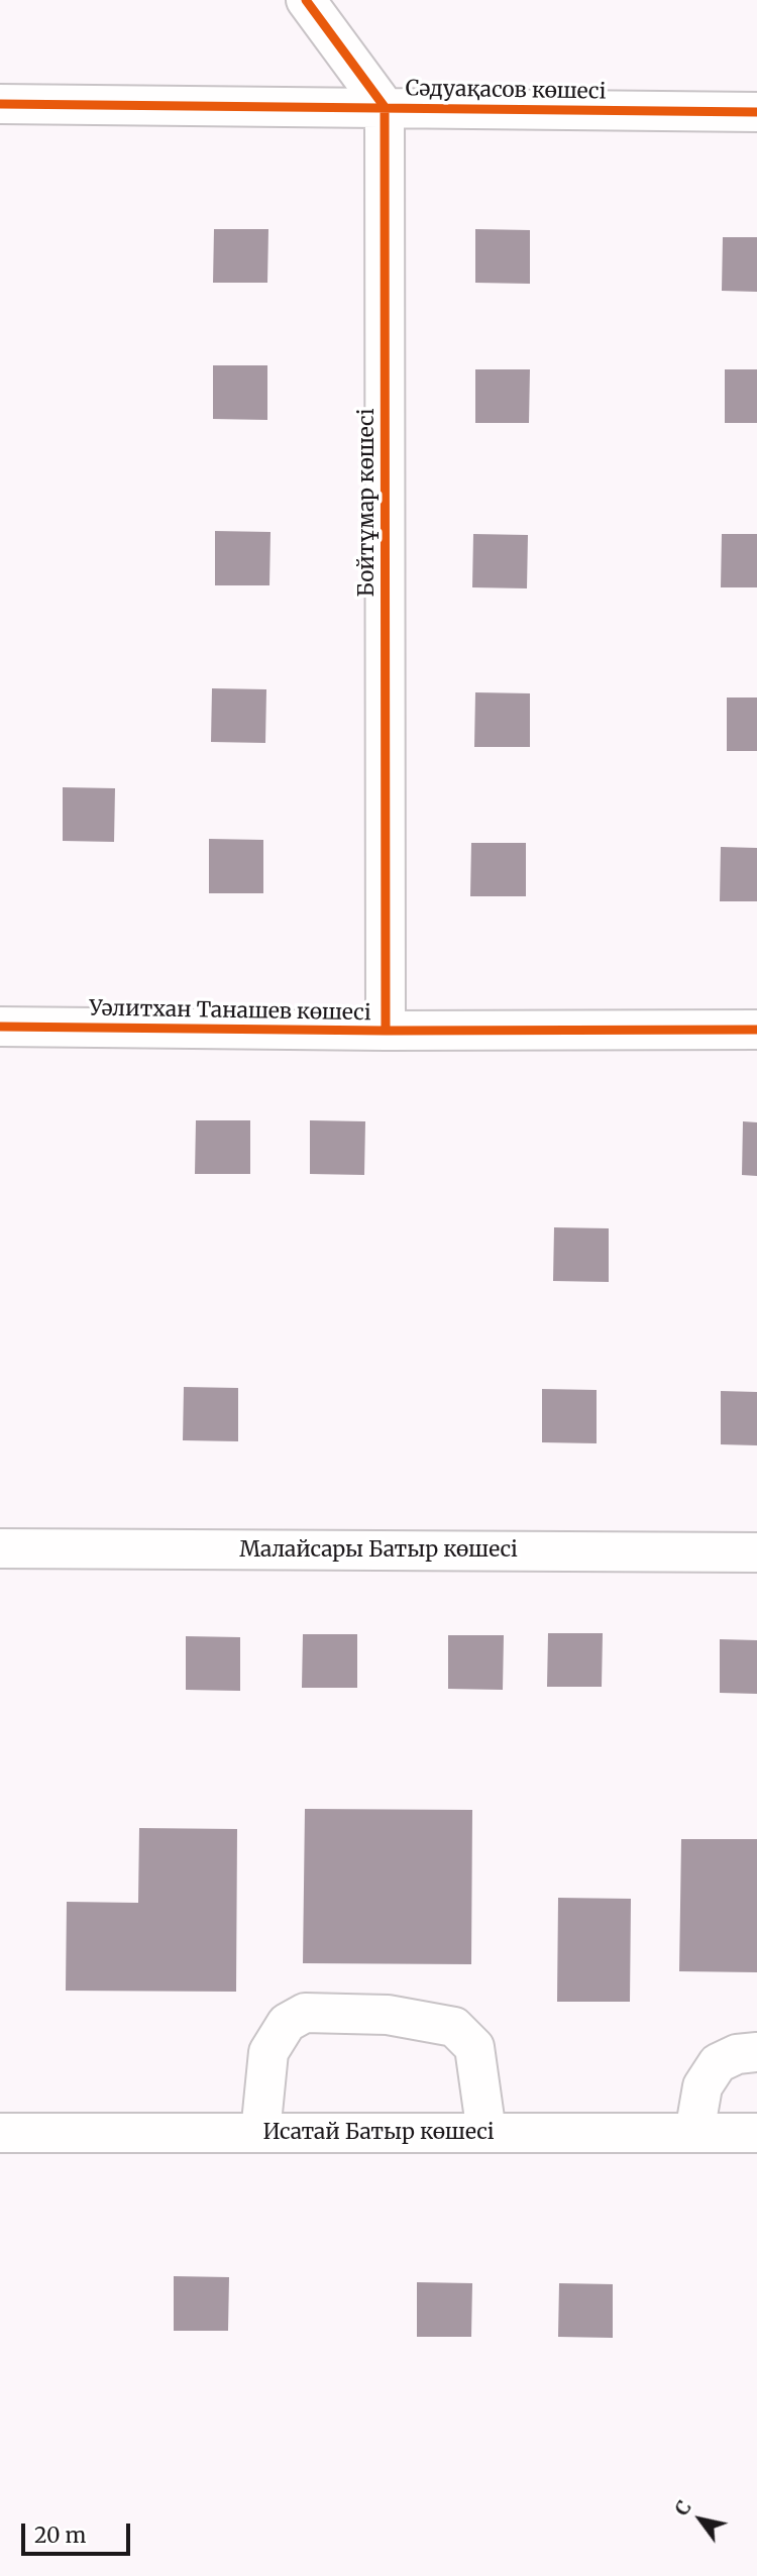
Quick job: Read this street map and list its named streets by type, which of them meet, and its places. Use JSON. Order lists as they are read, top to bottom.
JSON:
{
  "streets": {
    "street": [
      "Сәдуақасов көшесі",
      "Бойтұмар көшесі",
      "Уәлитхан Танашев көшесі",
      "Малайсары Батыр көшесі",
      "Исатай Батыр көшесі"
    ]
  },
  "crossings": [
    ["Сәдуақасов көшесі", "Бойтұмар көшесі"],
    ["Бойтұмар көшесі", "Уәлитхан Танашев көшесі"]
  ],
  "scale_bar": "20 m",
  "north": "top left"
}
